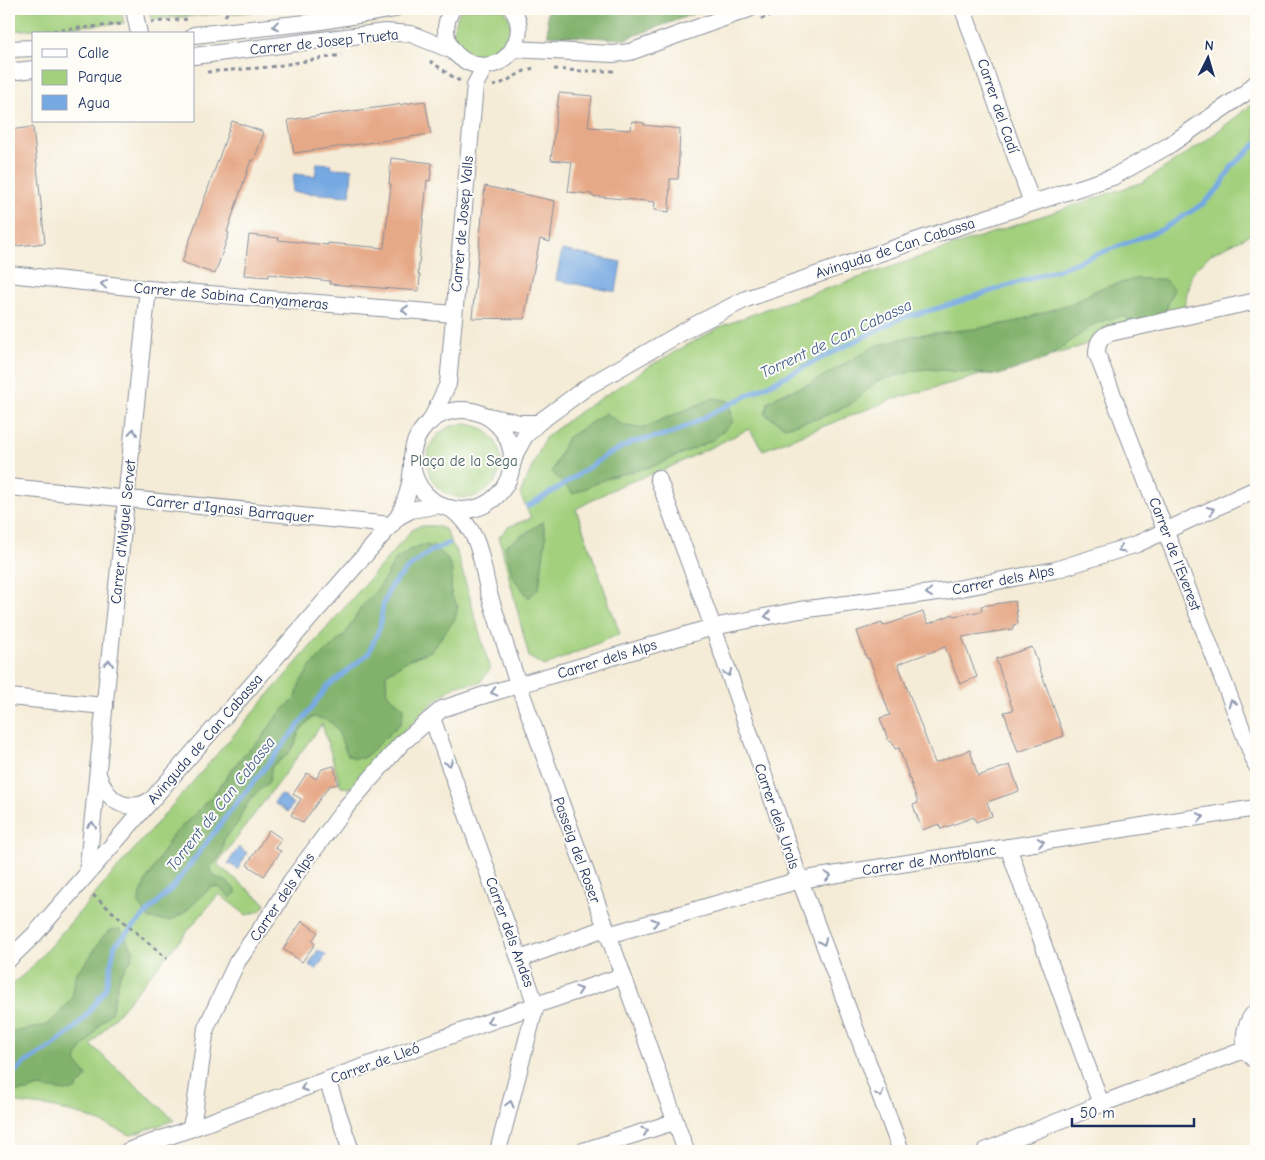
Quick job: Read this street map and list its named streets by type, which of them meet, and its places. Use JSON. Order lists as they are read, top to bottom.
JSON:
{
  "streets": {
    "street": [
      "Carrer de Josep Trueta",
      "Carrer del Cadí",
      "Carrer de Josep Valls",
      "Avinguda de Can Cabassa",
      "Carrer de Sabina Canyameras",
      "Carrer d'Ignasi Barraquer",
      "Carrer d'Miguel Servet",
      "Carrer de l'Everest",
      "Carrer dels Alps",
      "Carrer dels Urals",
      "Passeig del Roser",
      "Carrer de Montblanc",
      "Carrer dels Andes",
      "Carrer de Lleó"
    ]
  },
  "crossings": [
    ["Carrer de Josep Trueta", "Carrer de Josep Valls"],
    ["Carrer del Cadí", "Avinguda de Can Cabassa"],
    ["Carrer de Josep Valls", "Avinguda de Can Cabassa"],
    ["Carrer de Josep Valls", "Carrer de Sabina Canyameras"],
    ["Carrer de Josep Valls", "Passeig del Roser"],
    ["Avinguda de Can Cabassa", "Carrer d'Ignasi Barraquer"],
    ["Avinguda de Can Cabassa", "Carrer d'Miguel Servet"],
    ["Avinguda de Can Cabassa", "Passeig del Roser"],
    ["Carrer de Sabina Canyameras", "Carrer d'Miguel Servet"],
    ["Carrer d'Ignasi Barraquer", "Carrer d'Miguel Servet"],
    ["Carrer de l'Everest", "Carrer dels Alps"],
    ["Carrer dels Alps", "Carrer dels Urals"],
    ["Carrer dels Alps", "Passeig del Roser"],
    ["Carrer dels Alps", "Carrer dels Andes"],
    ["Carrer dels Alps", "Carrer de Lleó"],
    ["Carrer dels Urals", "Carrer de Montblanc"],
    ["Passeig del Roser", "Carrer de Montblanc"],
    ["Passeig del Roser", "Carrer de Lleó"],
    ["Carrer de Montblanc", "Carrer dels Andes"],
    ["Carrer dels Andes", "Carrer de Lleó"]
  ],
  "one_way": [
    "Carrer de Sabina Canyameras",
    "Carrer d'Miguel Servet",
    "Carrer de l'Everest",
    "Carrer dels Urals",
    "Carrer de Montblanc"
  ],
  "water": ["Torrent de Can Cabassa"],
  "parks": ["Plaça de la Sega"],
  "legend": ["Calle", "Parque", "Agua"],
  "scale_bar": "50 m",
  "north": "top"
}
